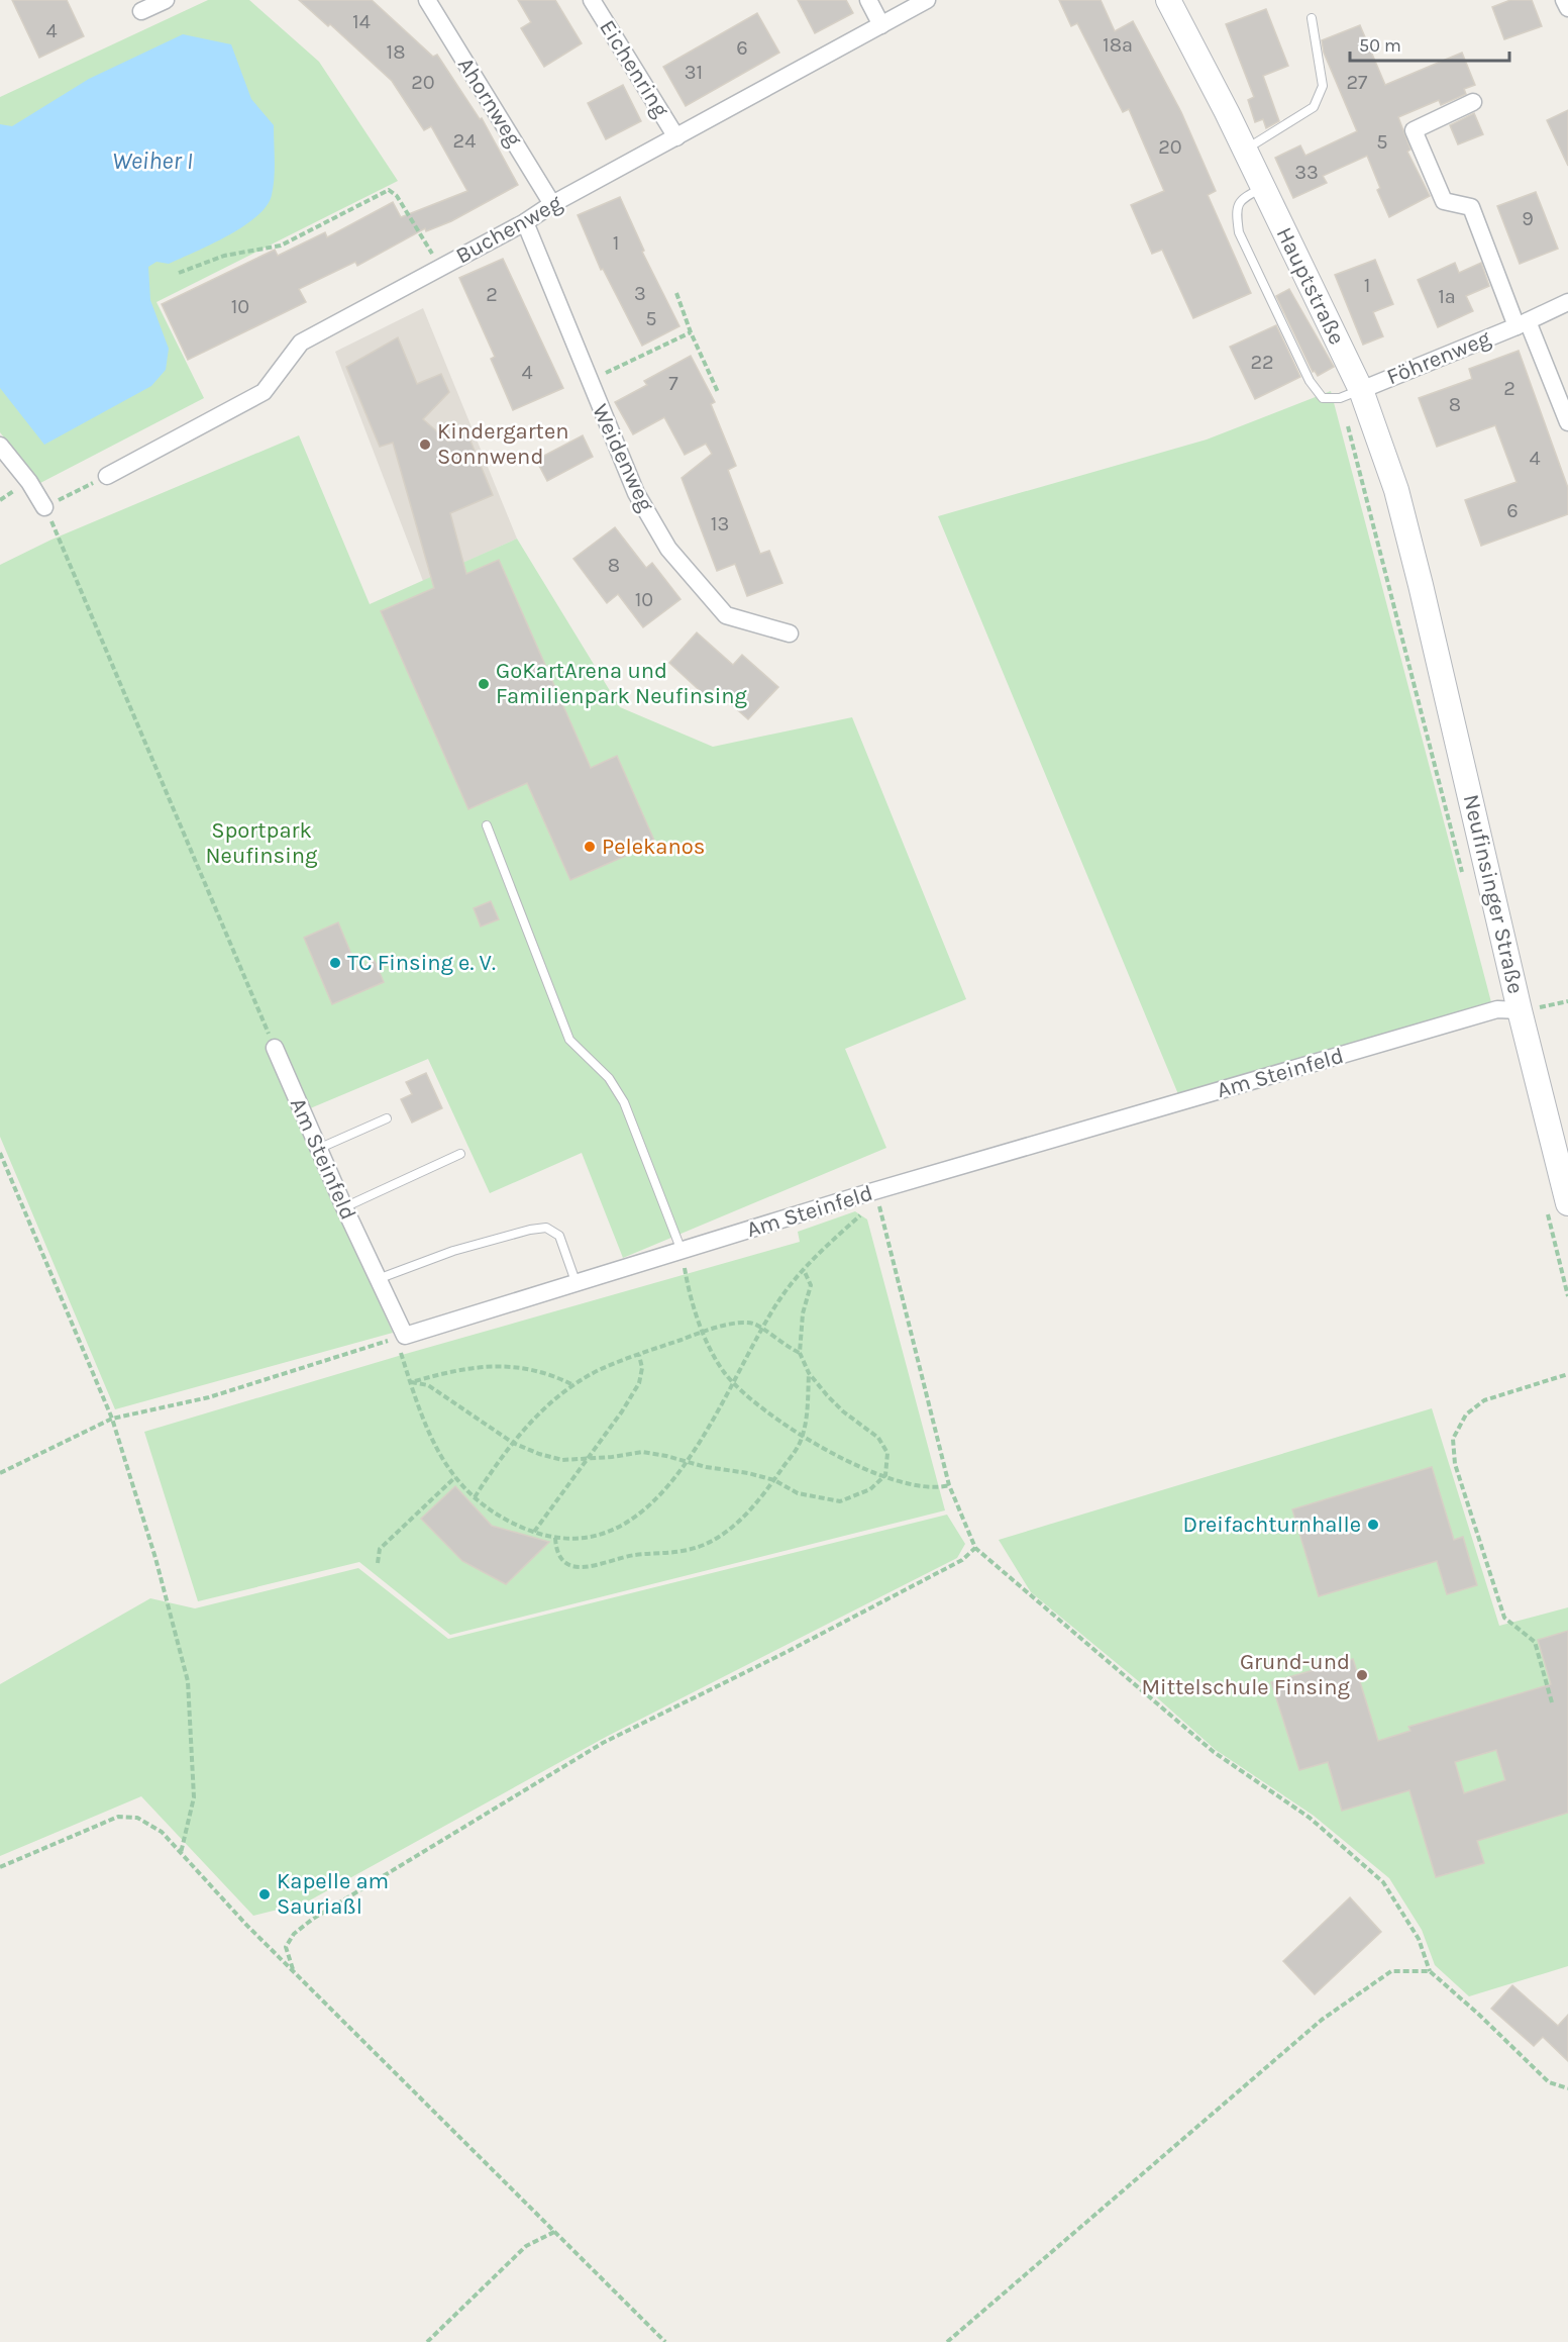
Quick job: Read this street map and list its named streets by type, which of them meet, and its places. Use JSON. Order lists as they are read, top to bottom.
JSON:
{
  "streets": {
    "street": [
      "Eichenring",
      "Ahornweg",
      "Buchenweg",
      "Hauptstraße",
      "Föhrenweg",
      "Weidenweg",
      "Neufinsinger Straße",
      "Am Steinfeld"
    ]
  },
  "crossings": [
    ["Eichenring", "Buchenweg"],
    ["Ahornweg", "Buchenweg"],
    ["Buchenweg", "Weidenweg"],
    ["Hauptstraße", "Föhrenweg"],
    ["Hauptstraße", "Neufinsinger Straße"],
    ["Neufinsinger Straße", "Am Steinfeld"]
  ],
  "water": ["Weiher I"],
  "parks": ["Sportpark Neufinsing"],
  "places": [
    "Kindergarten Sonnwend",
    "GoKartArena und Familienpark Neufinsing",
    "Pelekanos",
    "TC Finsing e. V.",
    "Dreifachturnhalle",
    "Grund-und Mittelschule Finsing",
    "Kapelle am Sauriaßl"
  ],
  "house_numbers": [
    "14",
    "4",
    "18a",
    "6",
    "18",
    "31",
    "20",
    "27",
    "24",
    "5",
    "20",
    "33",
    "9",
    "1",
    "1",
    "3",
    "2",
    "1a",
    "10",
    "5",
    "22",
    "4",
    "7",
    "2",
    "8",
    "4",
    "6",
    "13",
    "8",
    "10"
  ],
  "scale_bar": "50 m"
}
